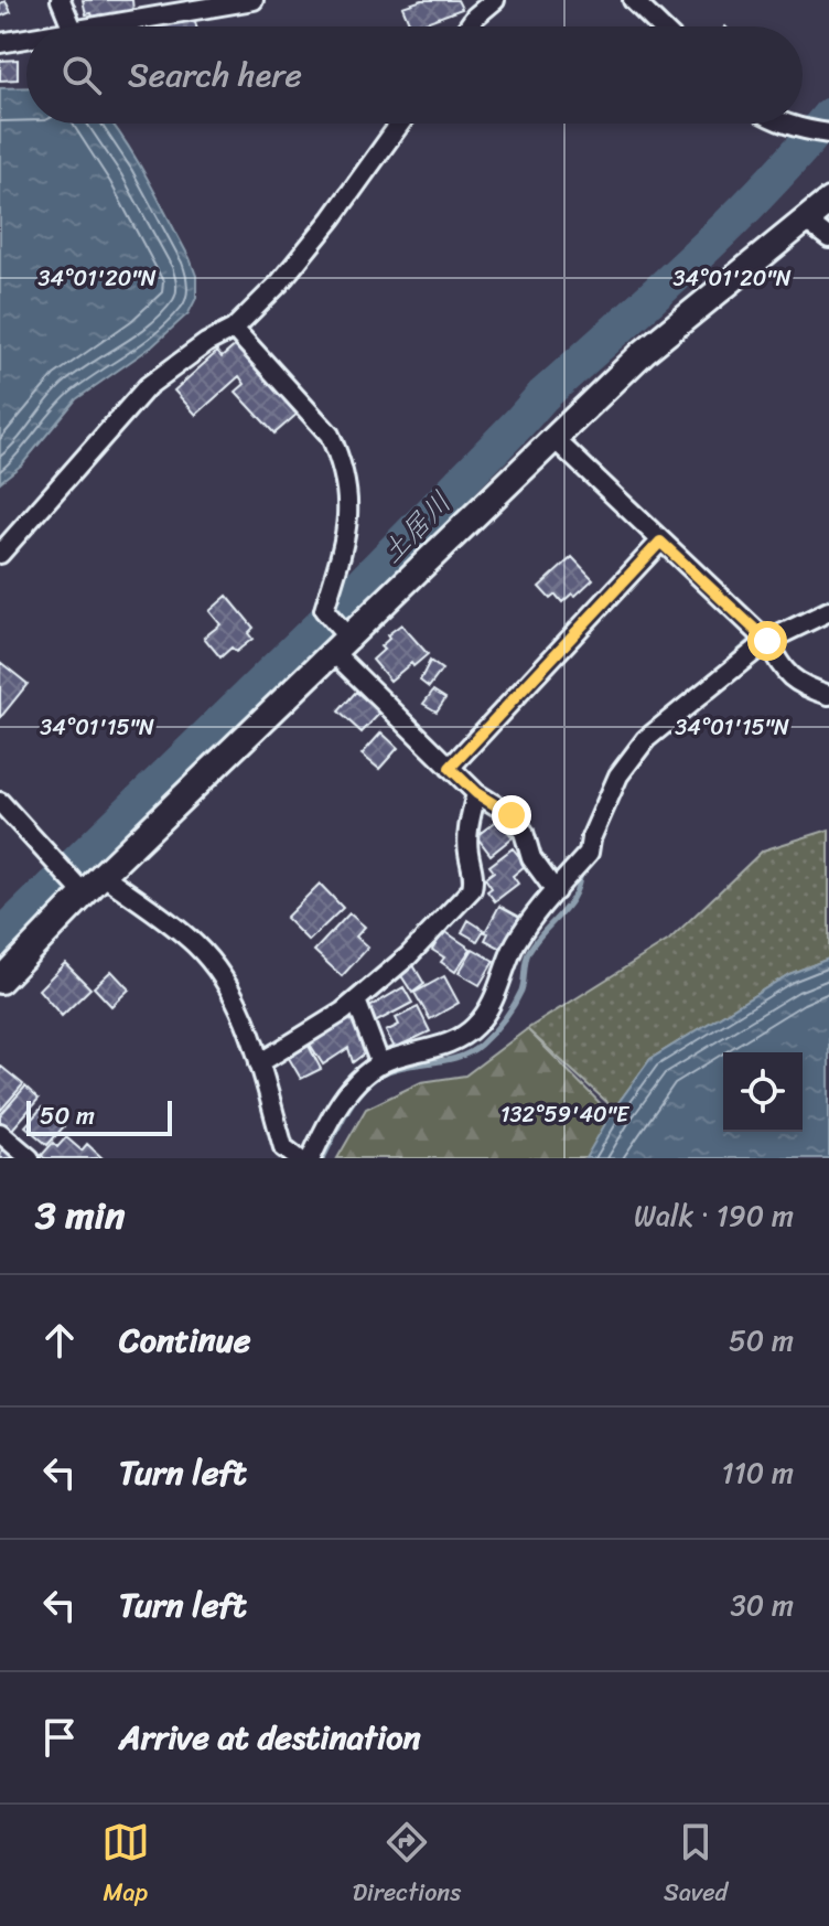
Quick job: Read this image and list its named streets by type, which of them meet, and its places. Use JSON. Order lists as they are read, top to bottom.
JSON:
{
  "water": ["土居川"],
  "scale_bar": "50 m",
  "page": {
    "search": "Search here",
    "scale": "50 m",
    "heading": ["3 min", "Walk · 190 m"],
    "list": [
      ["Continue", "50 m"],
      ["Turn left", "110 m"],
      ["Turn left", "30 m"],
      "Arrive at destination"
    ],
    "nav": ["Map", "Directions", "Saved"]
  },
  "coordinates": ["34°01'20\"N", "34°01'15\"N", "132°59'40\"E"]
}
